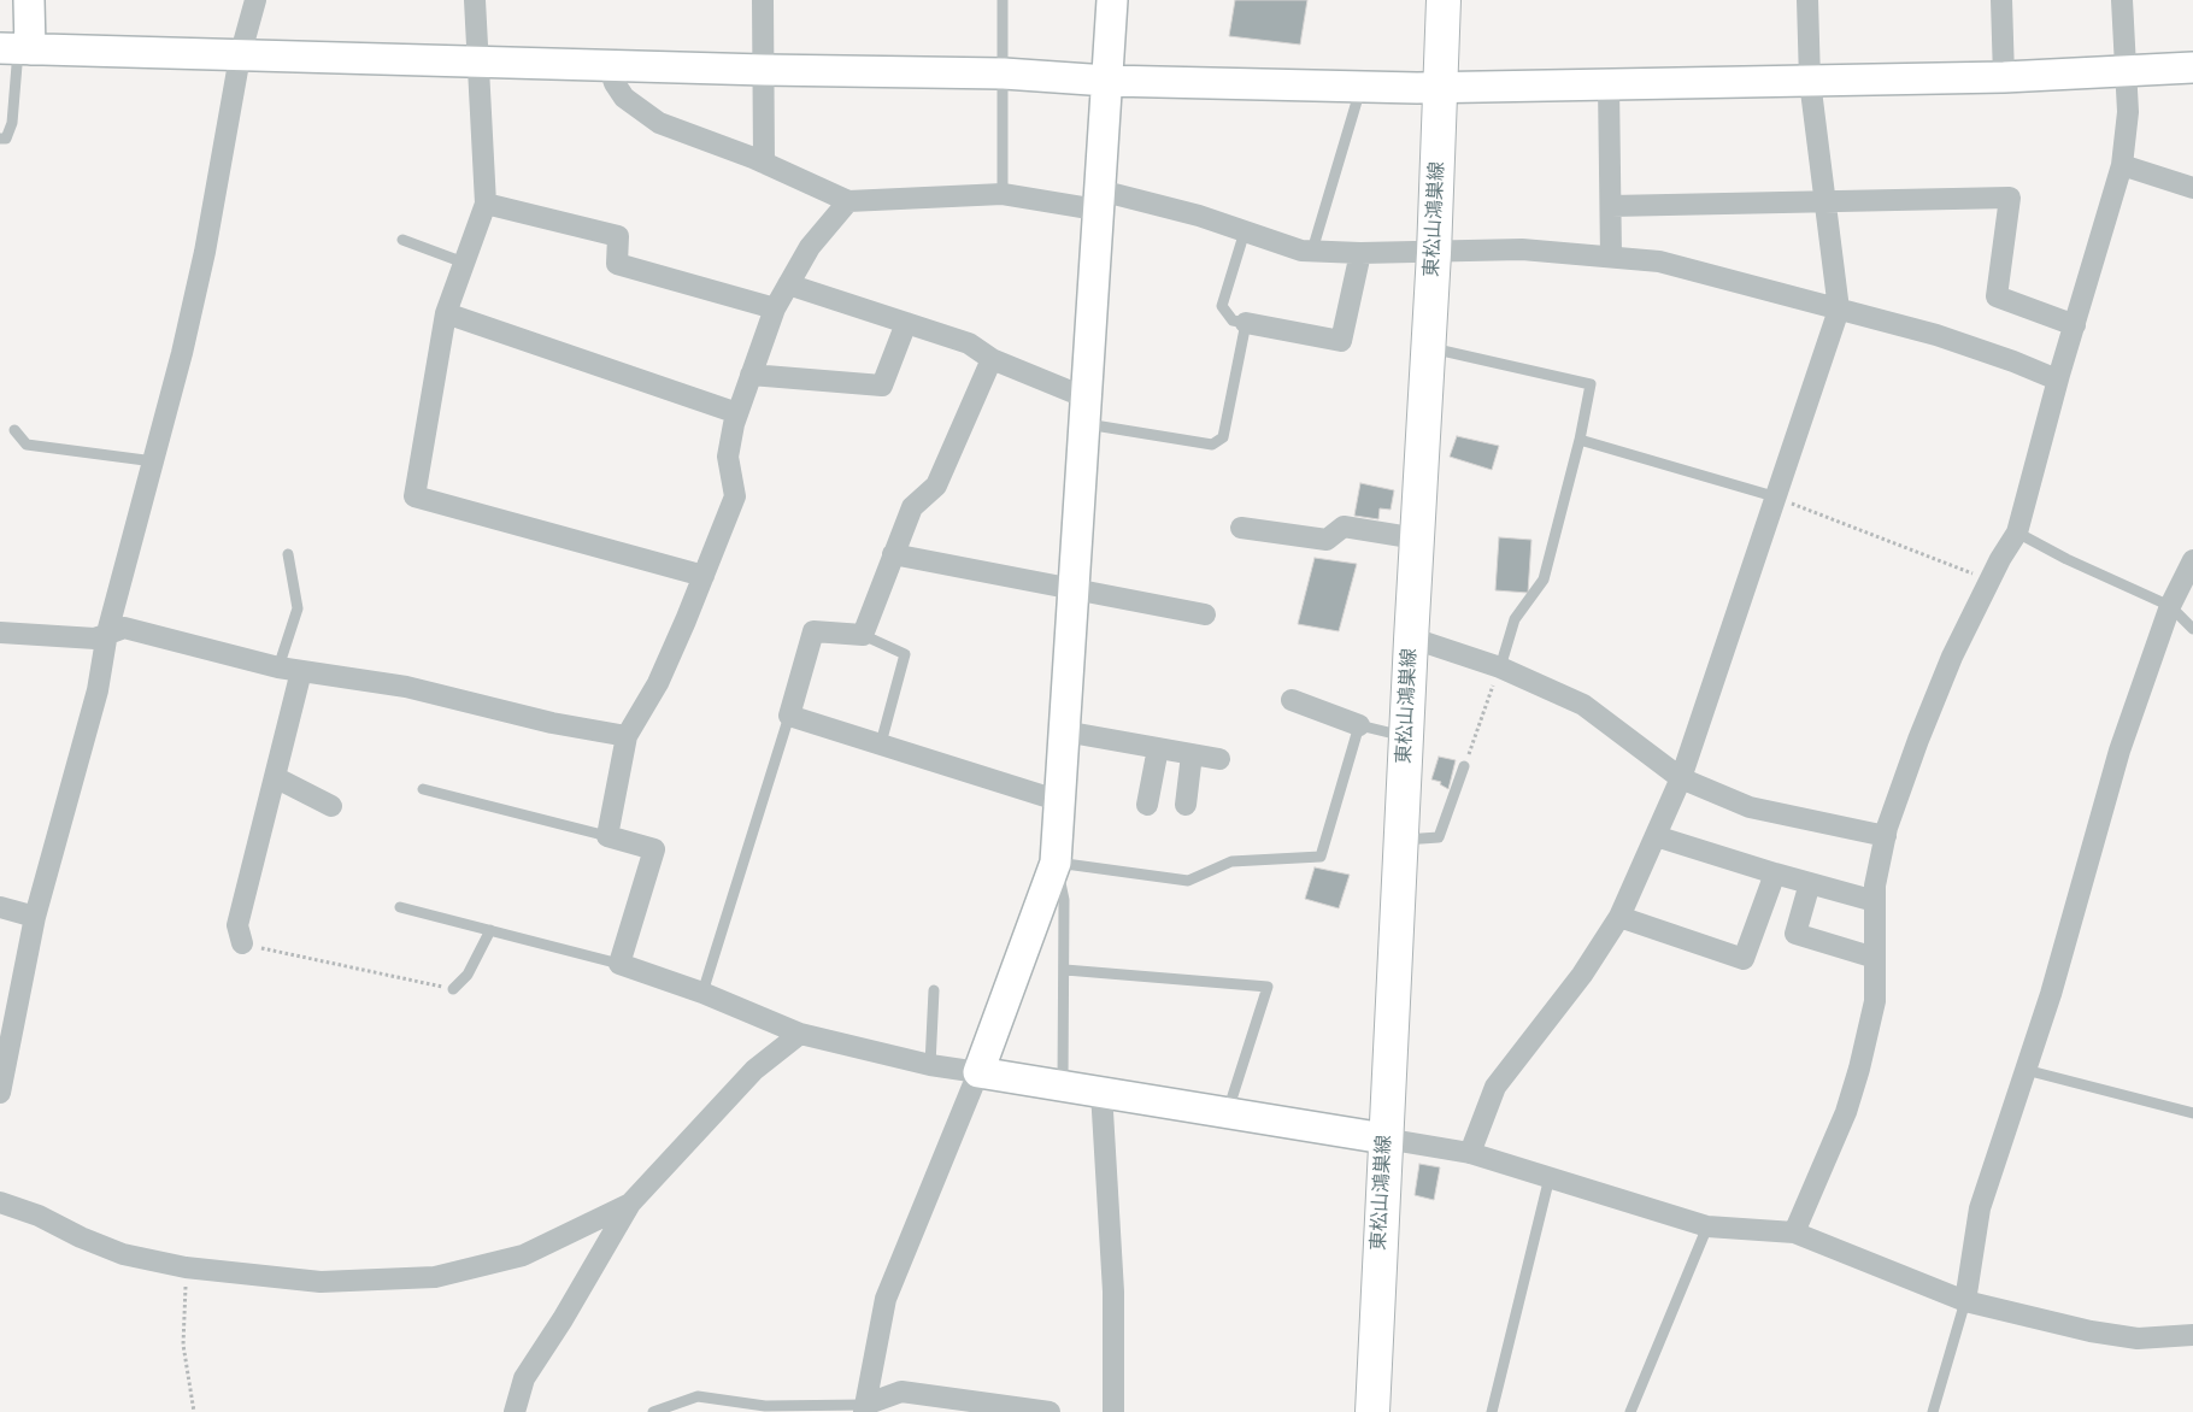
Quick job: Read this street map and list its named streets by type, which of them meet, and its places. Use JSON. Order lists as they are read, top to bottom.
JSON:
{
  "streets": {
    "main road": ["東松山鴻巣線"]
  }
}
